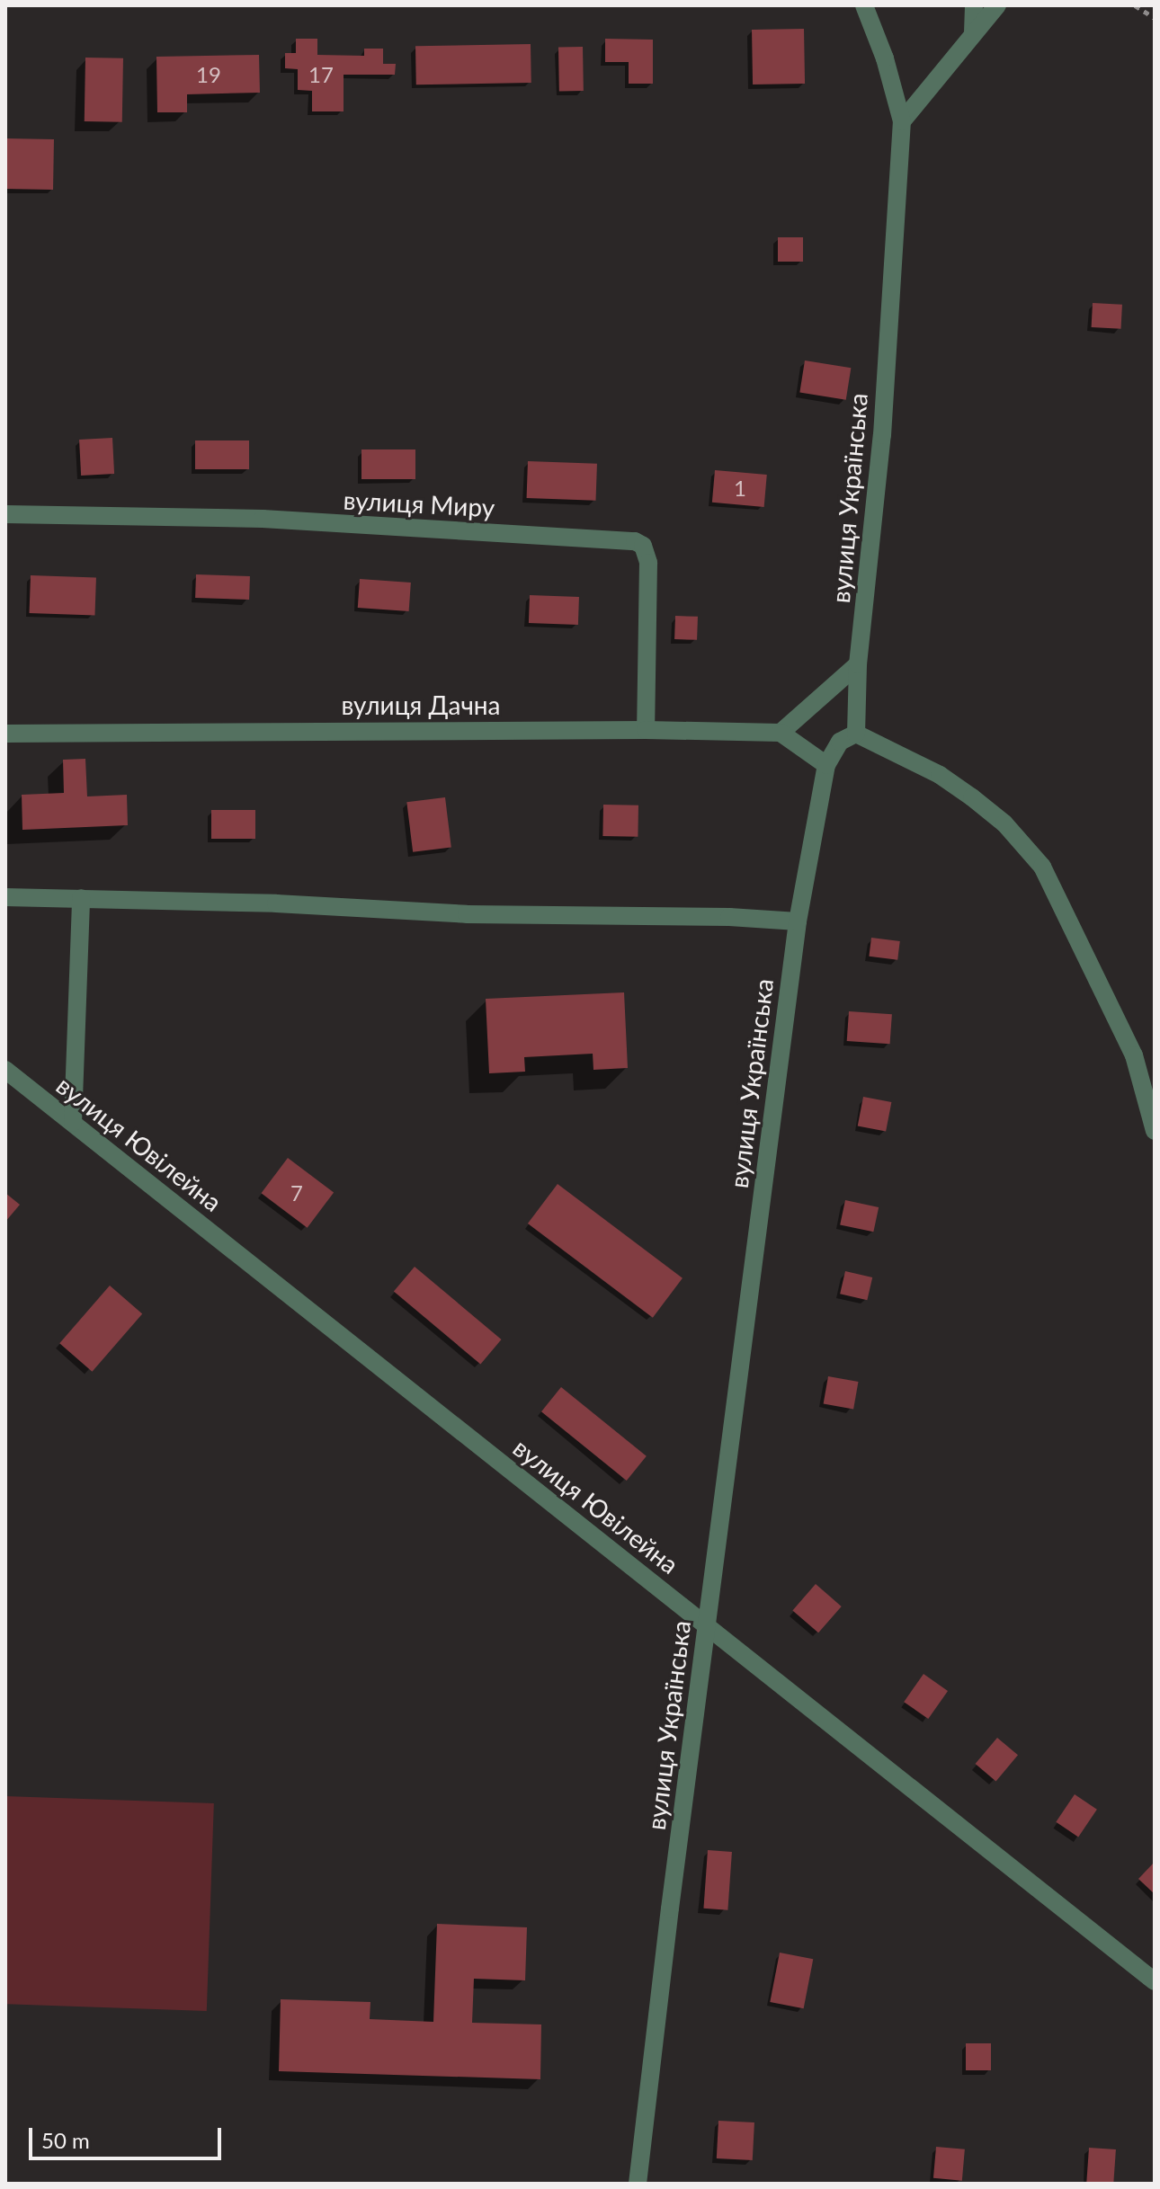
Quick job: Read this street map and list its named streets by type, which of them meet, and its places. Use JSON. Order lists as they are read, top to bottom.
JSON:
{
  "streets": {
    "street": [
      "вулиця Українська",
      "вулиця Миру",
      "вулиця Дачна",
      "вулиця Ювілейна"
    ]
  },
  "crossings": [
    ["вулиця Українська", "вулиця Ювілейна"],
    ["вулиця Миру", "вулиця Дачна"]
  ],
  "house_numbers": [
    "19",
    "17",
    "1",
    "7"
  ],
  "scale_bar": "50 m"
}
